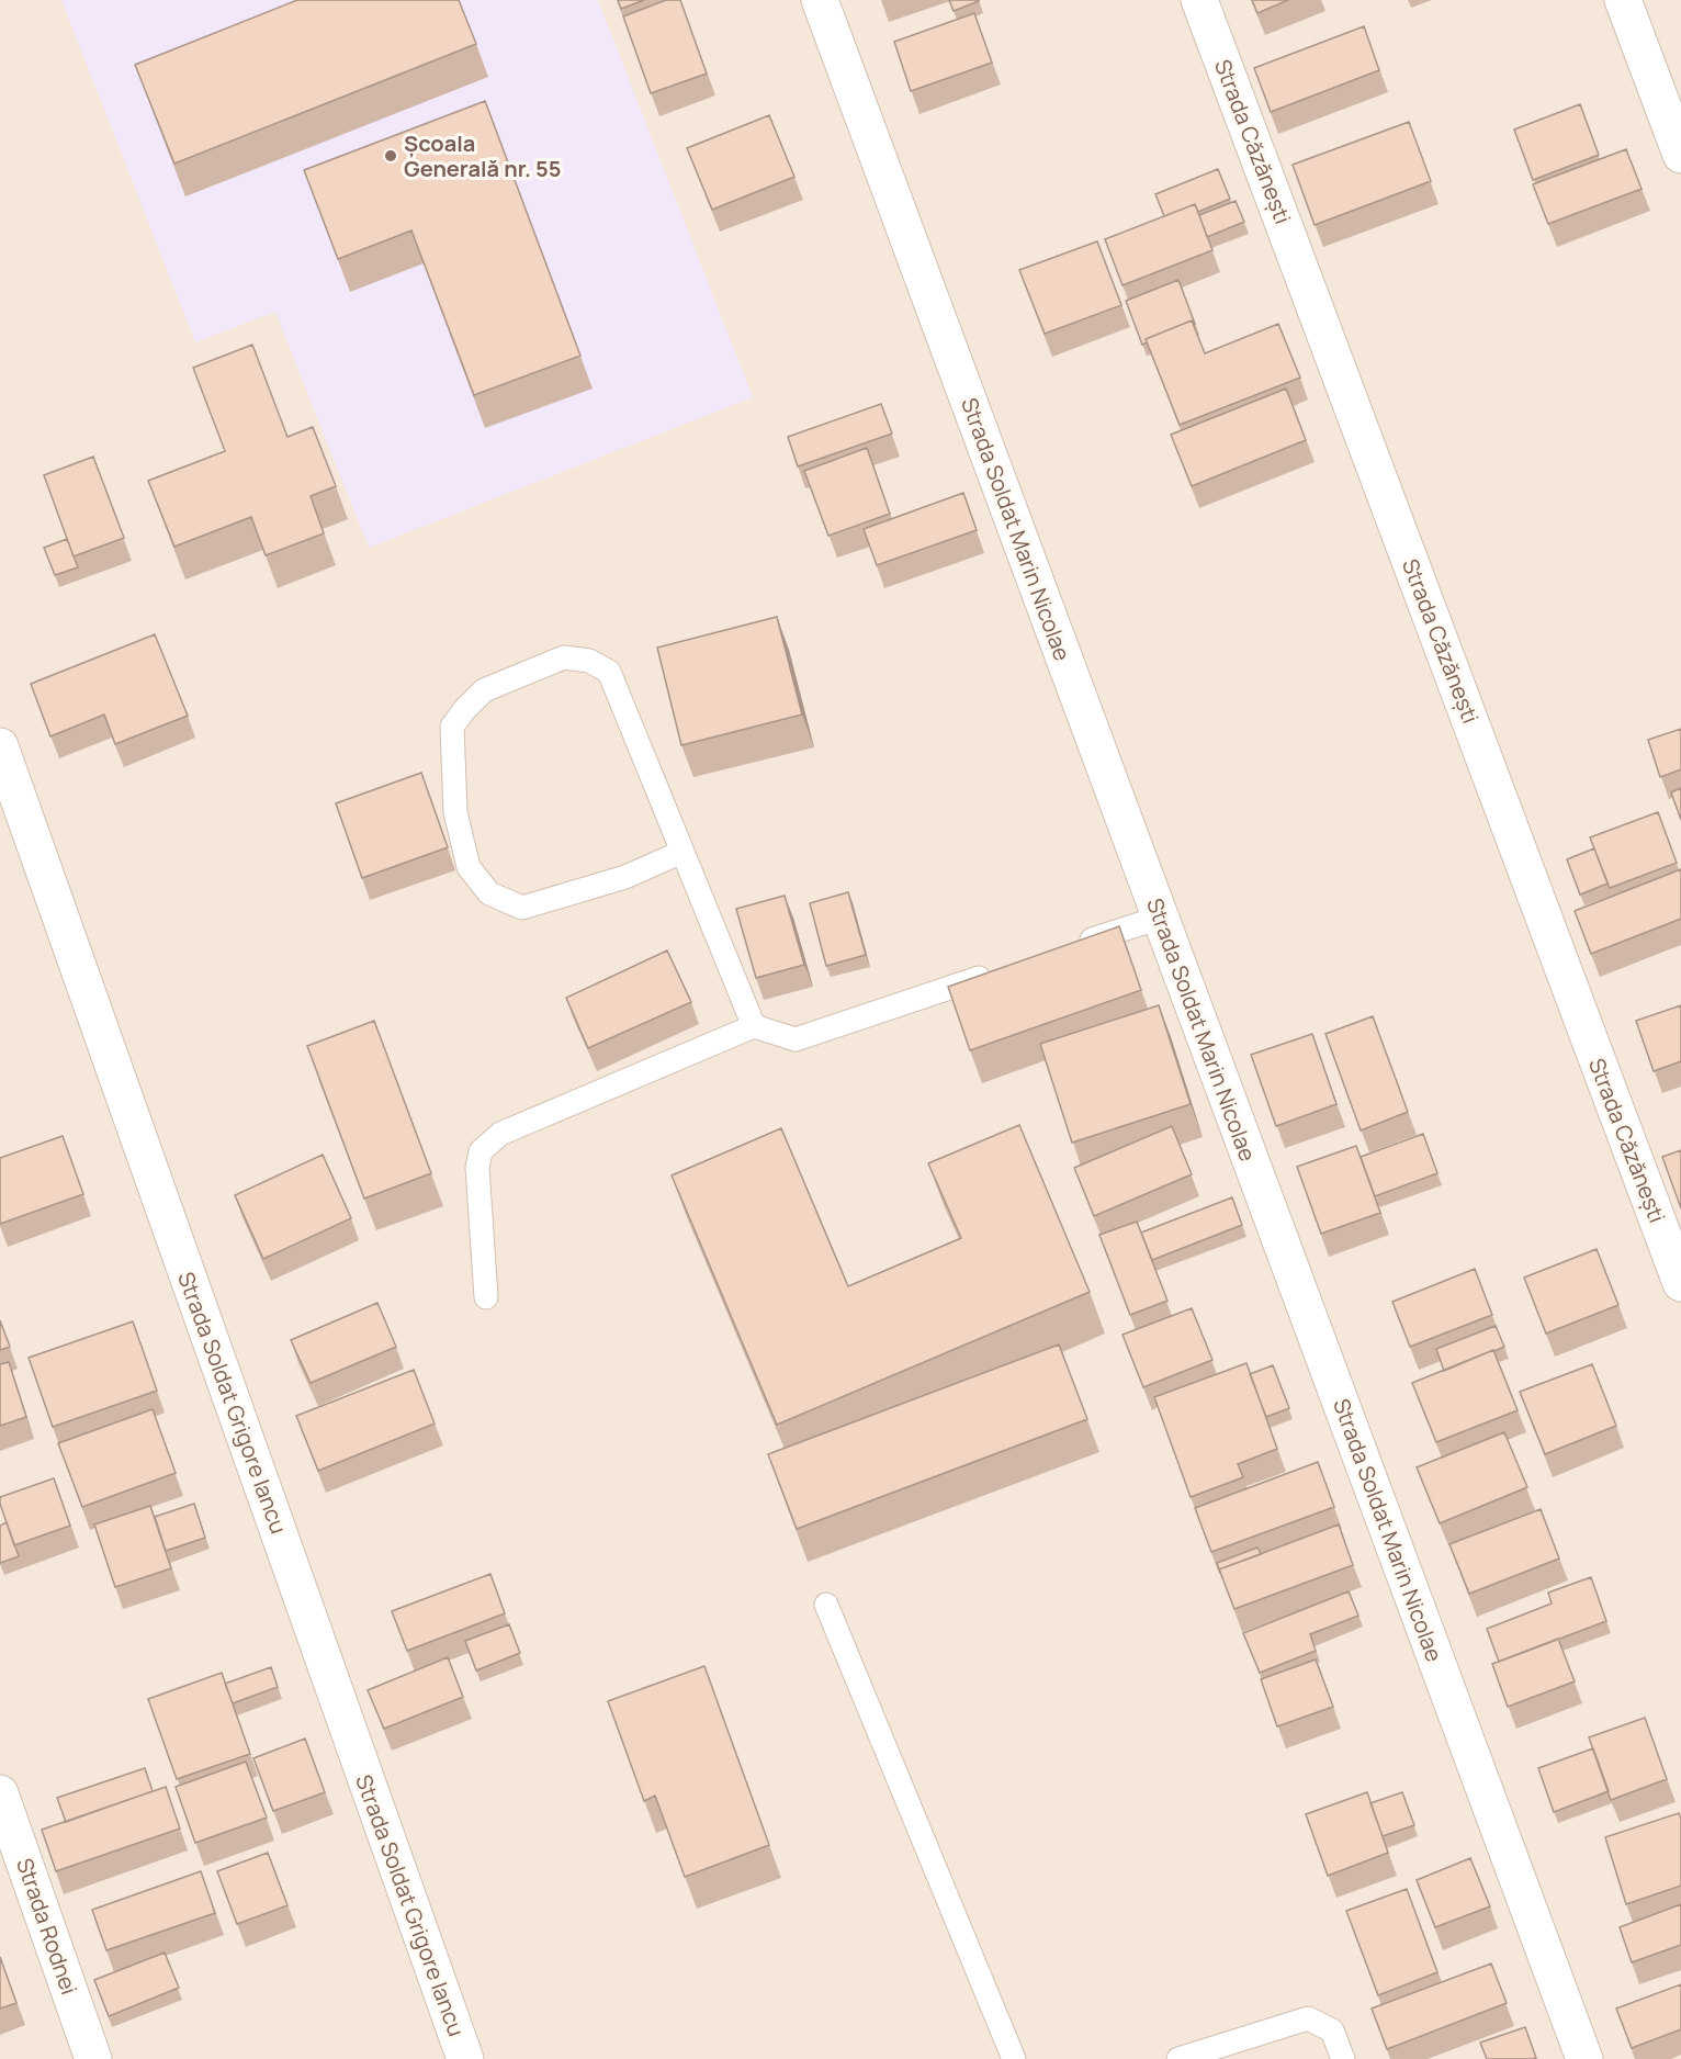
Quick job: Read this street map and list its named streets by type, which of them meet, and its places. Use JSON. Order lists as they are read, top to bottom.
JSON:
{
  "streets": {
    "street": [
      "Strada Căzănești",
      "Strada Soldat Marin Nicolae",
      "Strada Soldat Grigore Iancu",
      "Strada Rodnei"
    ]
  },
  "places": ["Școala Generală nr. 55"]
}
